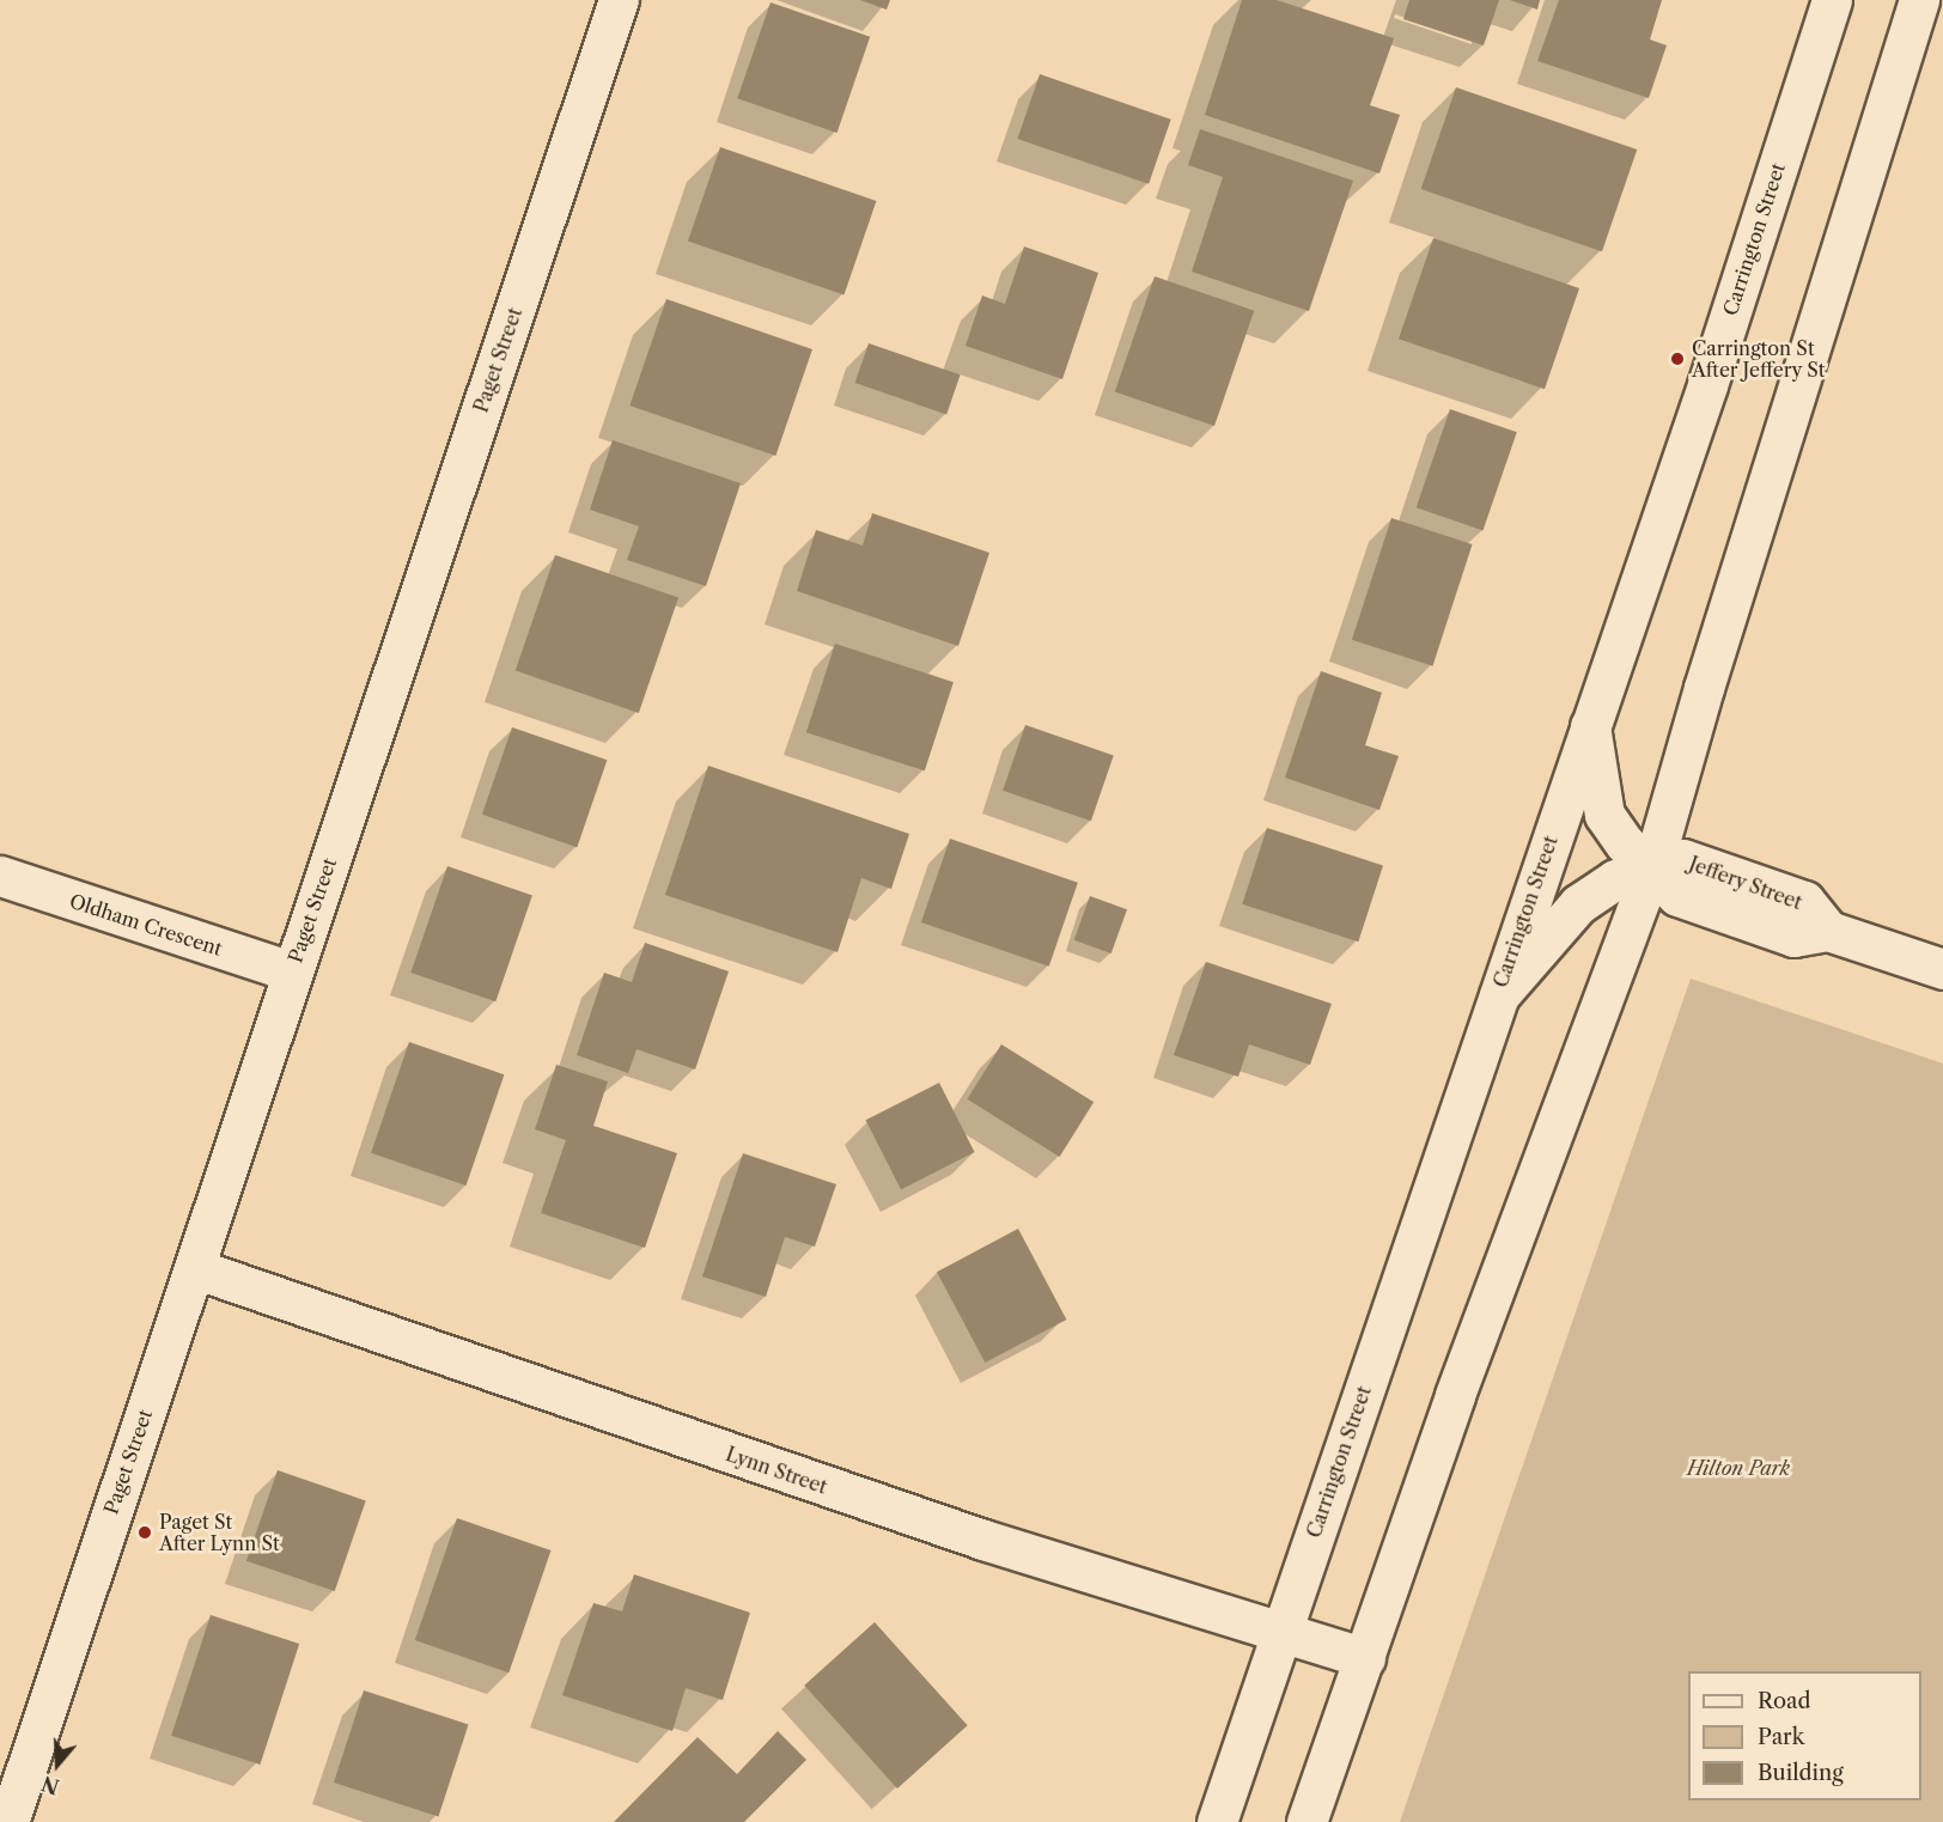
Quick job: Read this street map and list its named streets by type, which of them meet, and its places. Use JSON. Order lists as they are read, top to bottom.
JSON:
{
  "streets": {
    "street": [
      "Carrington Street",
      "Paget Street",
      "Jeffery Street",
      "Oldham Crescent",
      "Lynn Street"
    ]
  },
  "crossings": [
    ["Carrington Street", "Jeffery Street"],
    ["Carrington Street", "Lynn Street"],
    ["Paget Street", "Oldham Crescent"],
    ["Paget Street", "Lynn Street"]
  ],
  "parks": ["Hilton Park"],
  "places": ["Carrington St After Jeffery St", "Paget St After Lynn St"],
  "legend": ["Road", "Park", "Building"],
  "north": "bottom"
}
